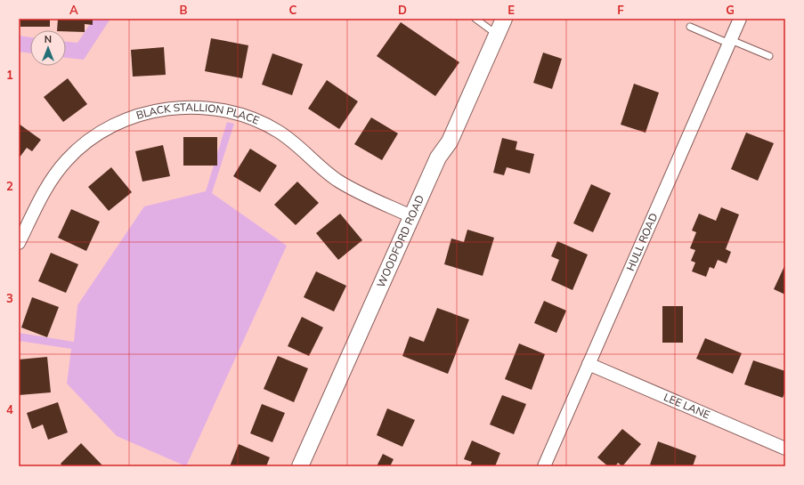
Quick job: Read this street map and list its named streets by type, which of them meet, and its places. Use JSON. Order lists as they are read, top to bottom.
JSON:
{
  "streets": {
    "street": [
      "BLACK STALLION PLACE",
      "WOODFORD ROAD",
      "HULL ROAD",
      "LEE LANE"
    ]
  },
  "crossings": [
    ["BLACK STALLION PLACE", "WOODFORD ROAD"],
    ["HULL ROAD", "LEE LANE"]
  ],
  "north": "top",
  "grid": {
    "columns": [
      "A",
      "B",
      "C",
      "D",
      "E",
      "F",
      "G"
    ],
    "rows": [
      "1",
      "2",
      "3",
      "4"
    ]
  }
}
